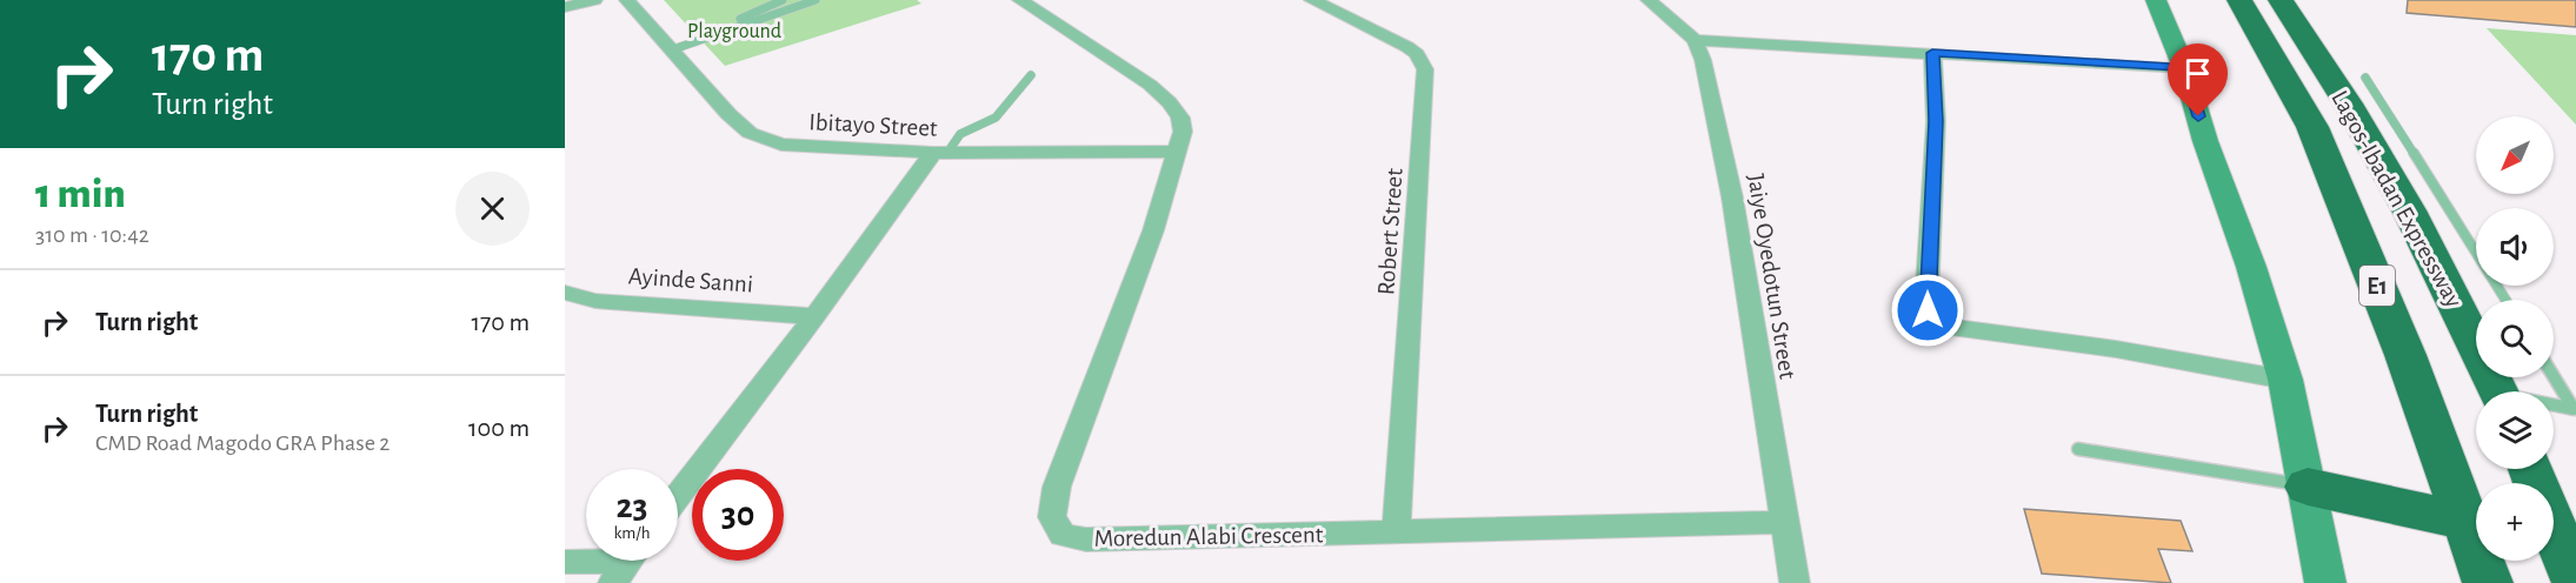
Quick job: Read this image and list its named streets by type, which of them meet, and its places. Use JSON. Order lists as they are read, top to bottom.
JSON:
{
  "streets": {
    "highway": ["Lagos-Ibadan Expressway", "E1"],
    "street": [
      "Ibitayo Street",
      "Robert Street",
      "Jaiye Oyedotun Street",
      "Ayinde Sanni",
      "Moredun Alabi Crescent"
    ]
  },
  "crossings": [
    ["Ibitayo Street", "Moredun Alabi Crescent"],
    ["Robert Street", "Moredun Alabi Crescent"],
    ["Jaiye Oyedotun Street", "Moredun Alabi Crescent"]
  ],
  "parks": ["Playground"],
  "north": "bottom left",
  "page": {
    "turn": ["170 m", "Turn right"],
    "map_buttons": "+",
    "heading": ["1 min", "310 m · 10:42"],
    "list": [
      {
        "name": "Turn right",
        "value": "170 m"
      },
      {
        "name": "Turn right",
        "note": "CMD Road Magodo GRA Phase 2",
        "value": "100 m"
      }
    ],
    "speed": "23 km/h",
    "limit": "30"
  }
}
